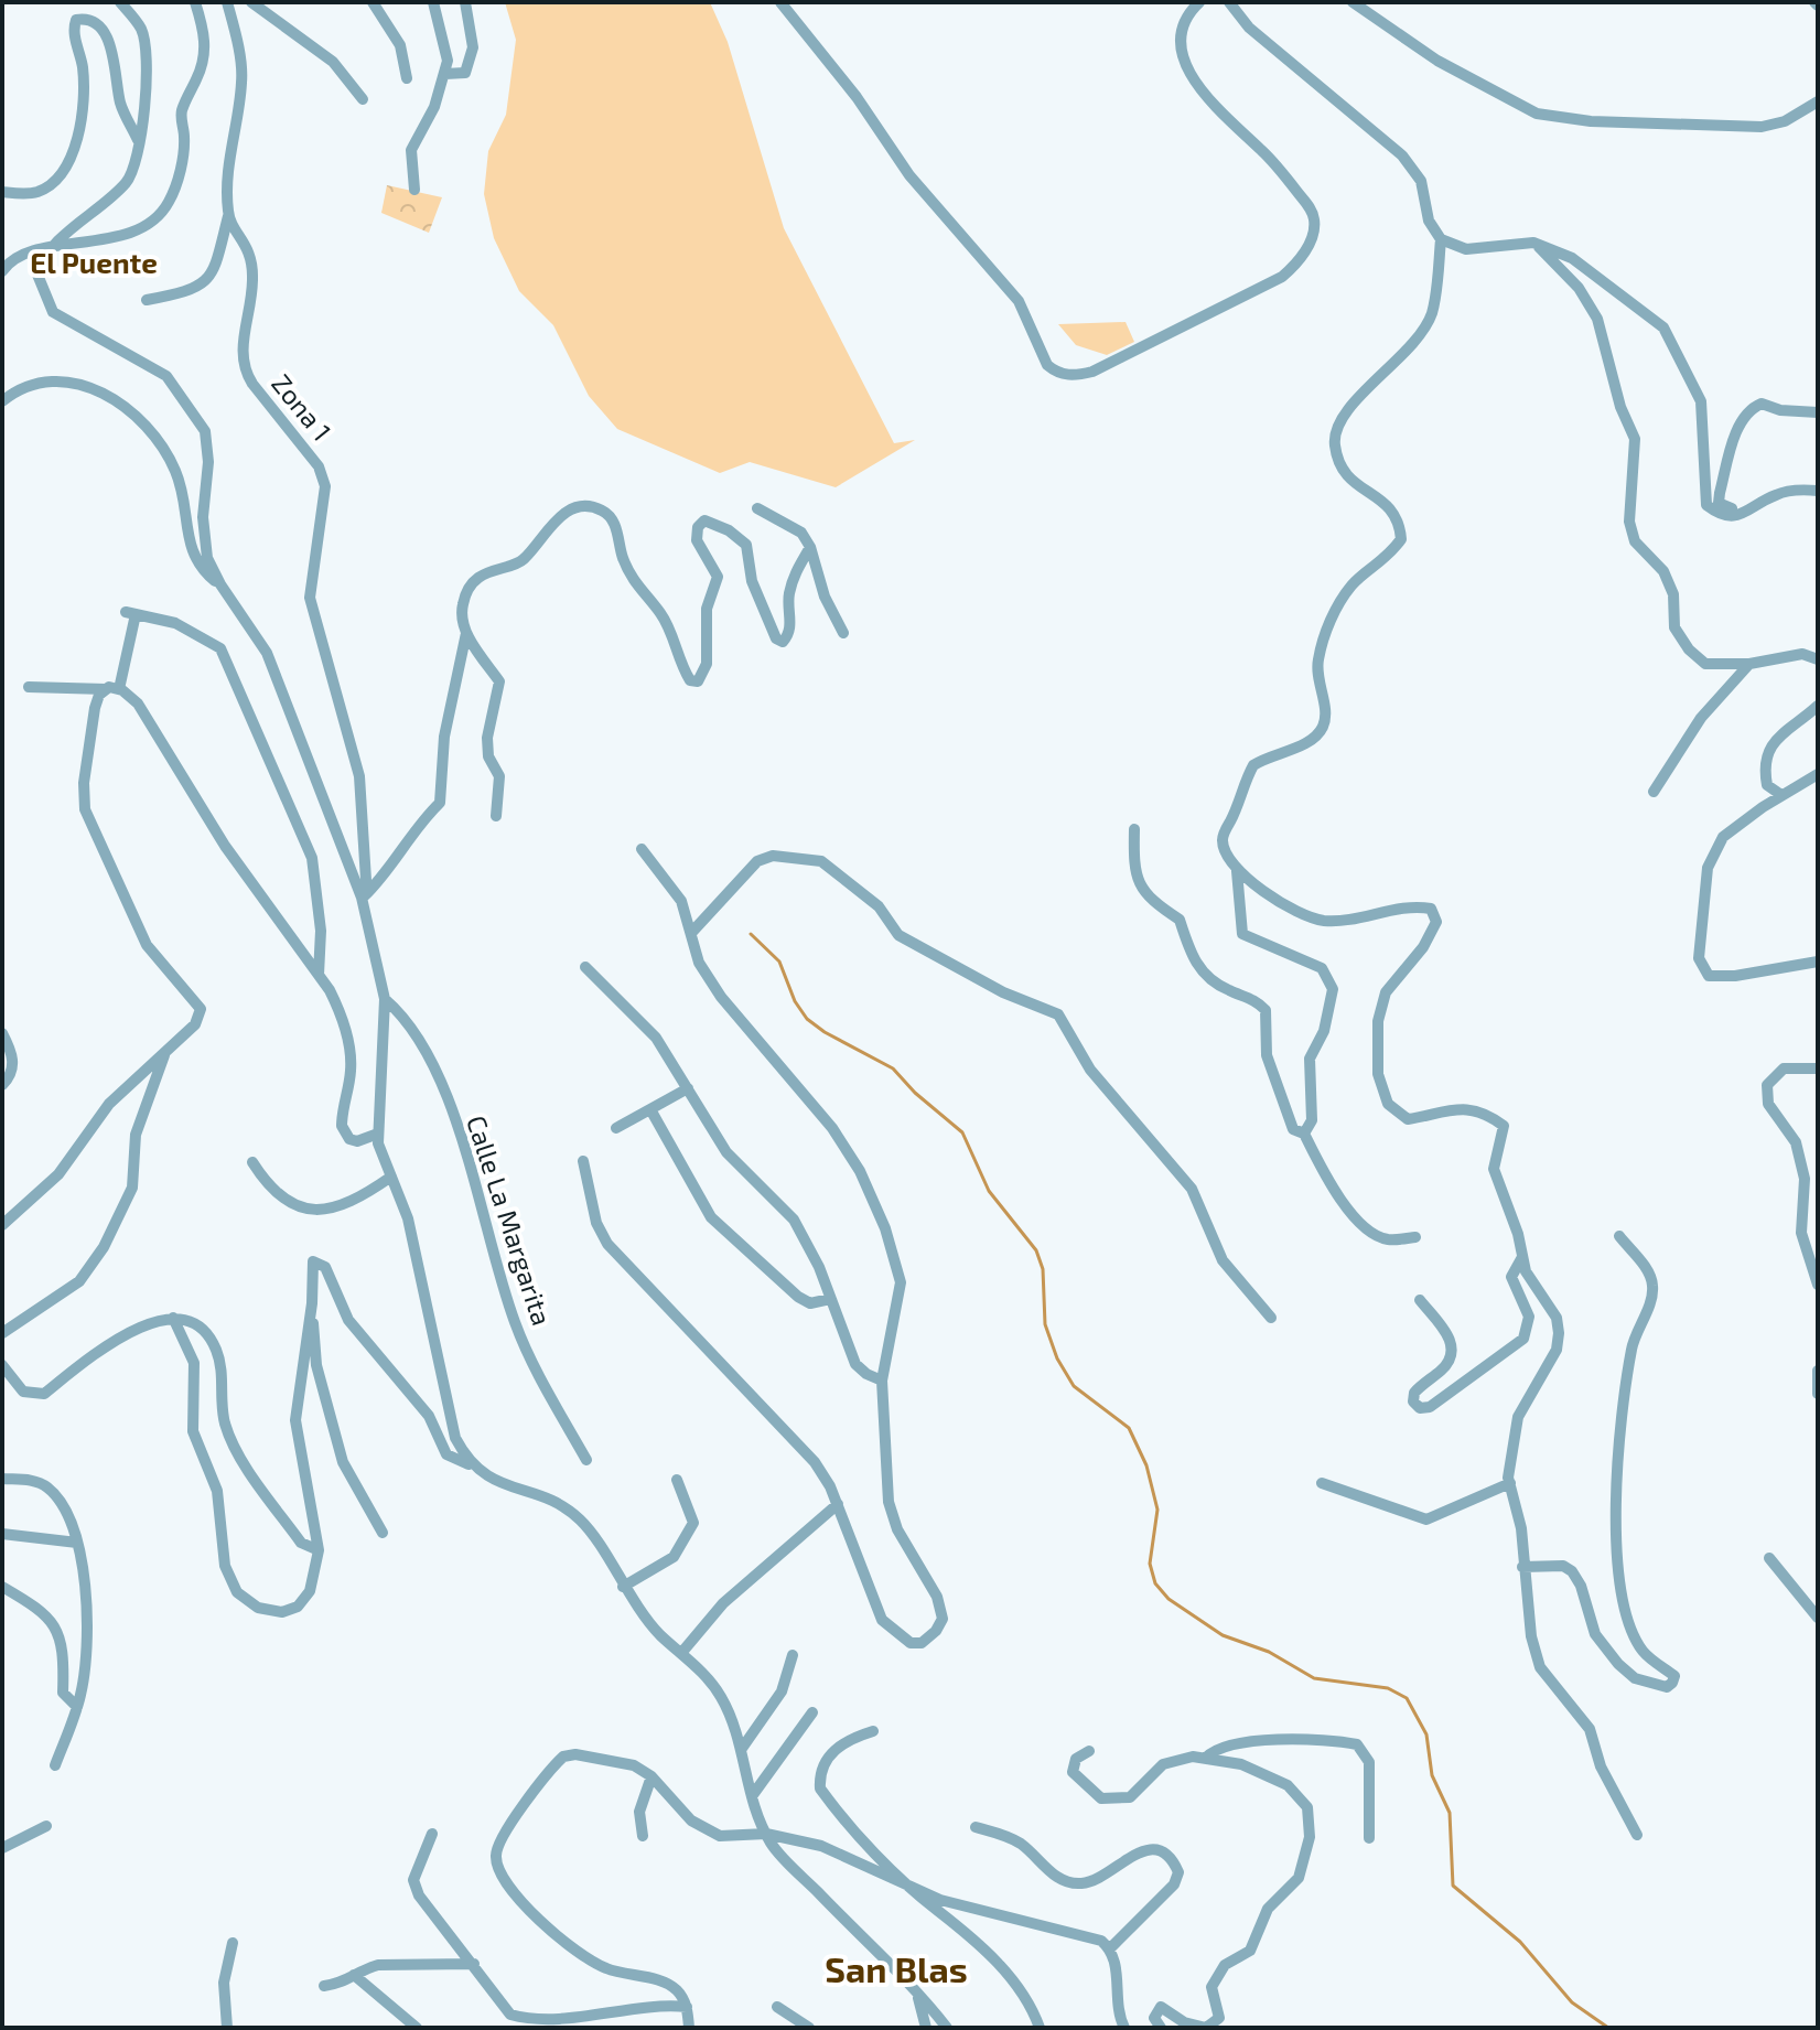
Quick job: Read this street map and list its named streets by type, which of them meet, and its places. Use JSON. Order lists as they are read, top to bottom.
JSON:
{
  "streets": {
    "street": ["Zona 1", "Calle La Margarita"]
  },
  "districts": ["El Puente", "San Blas"]
}
